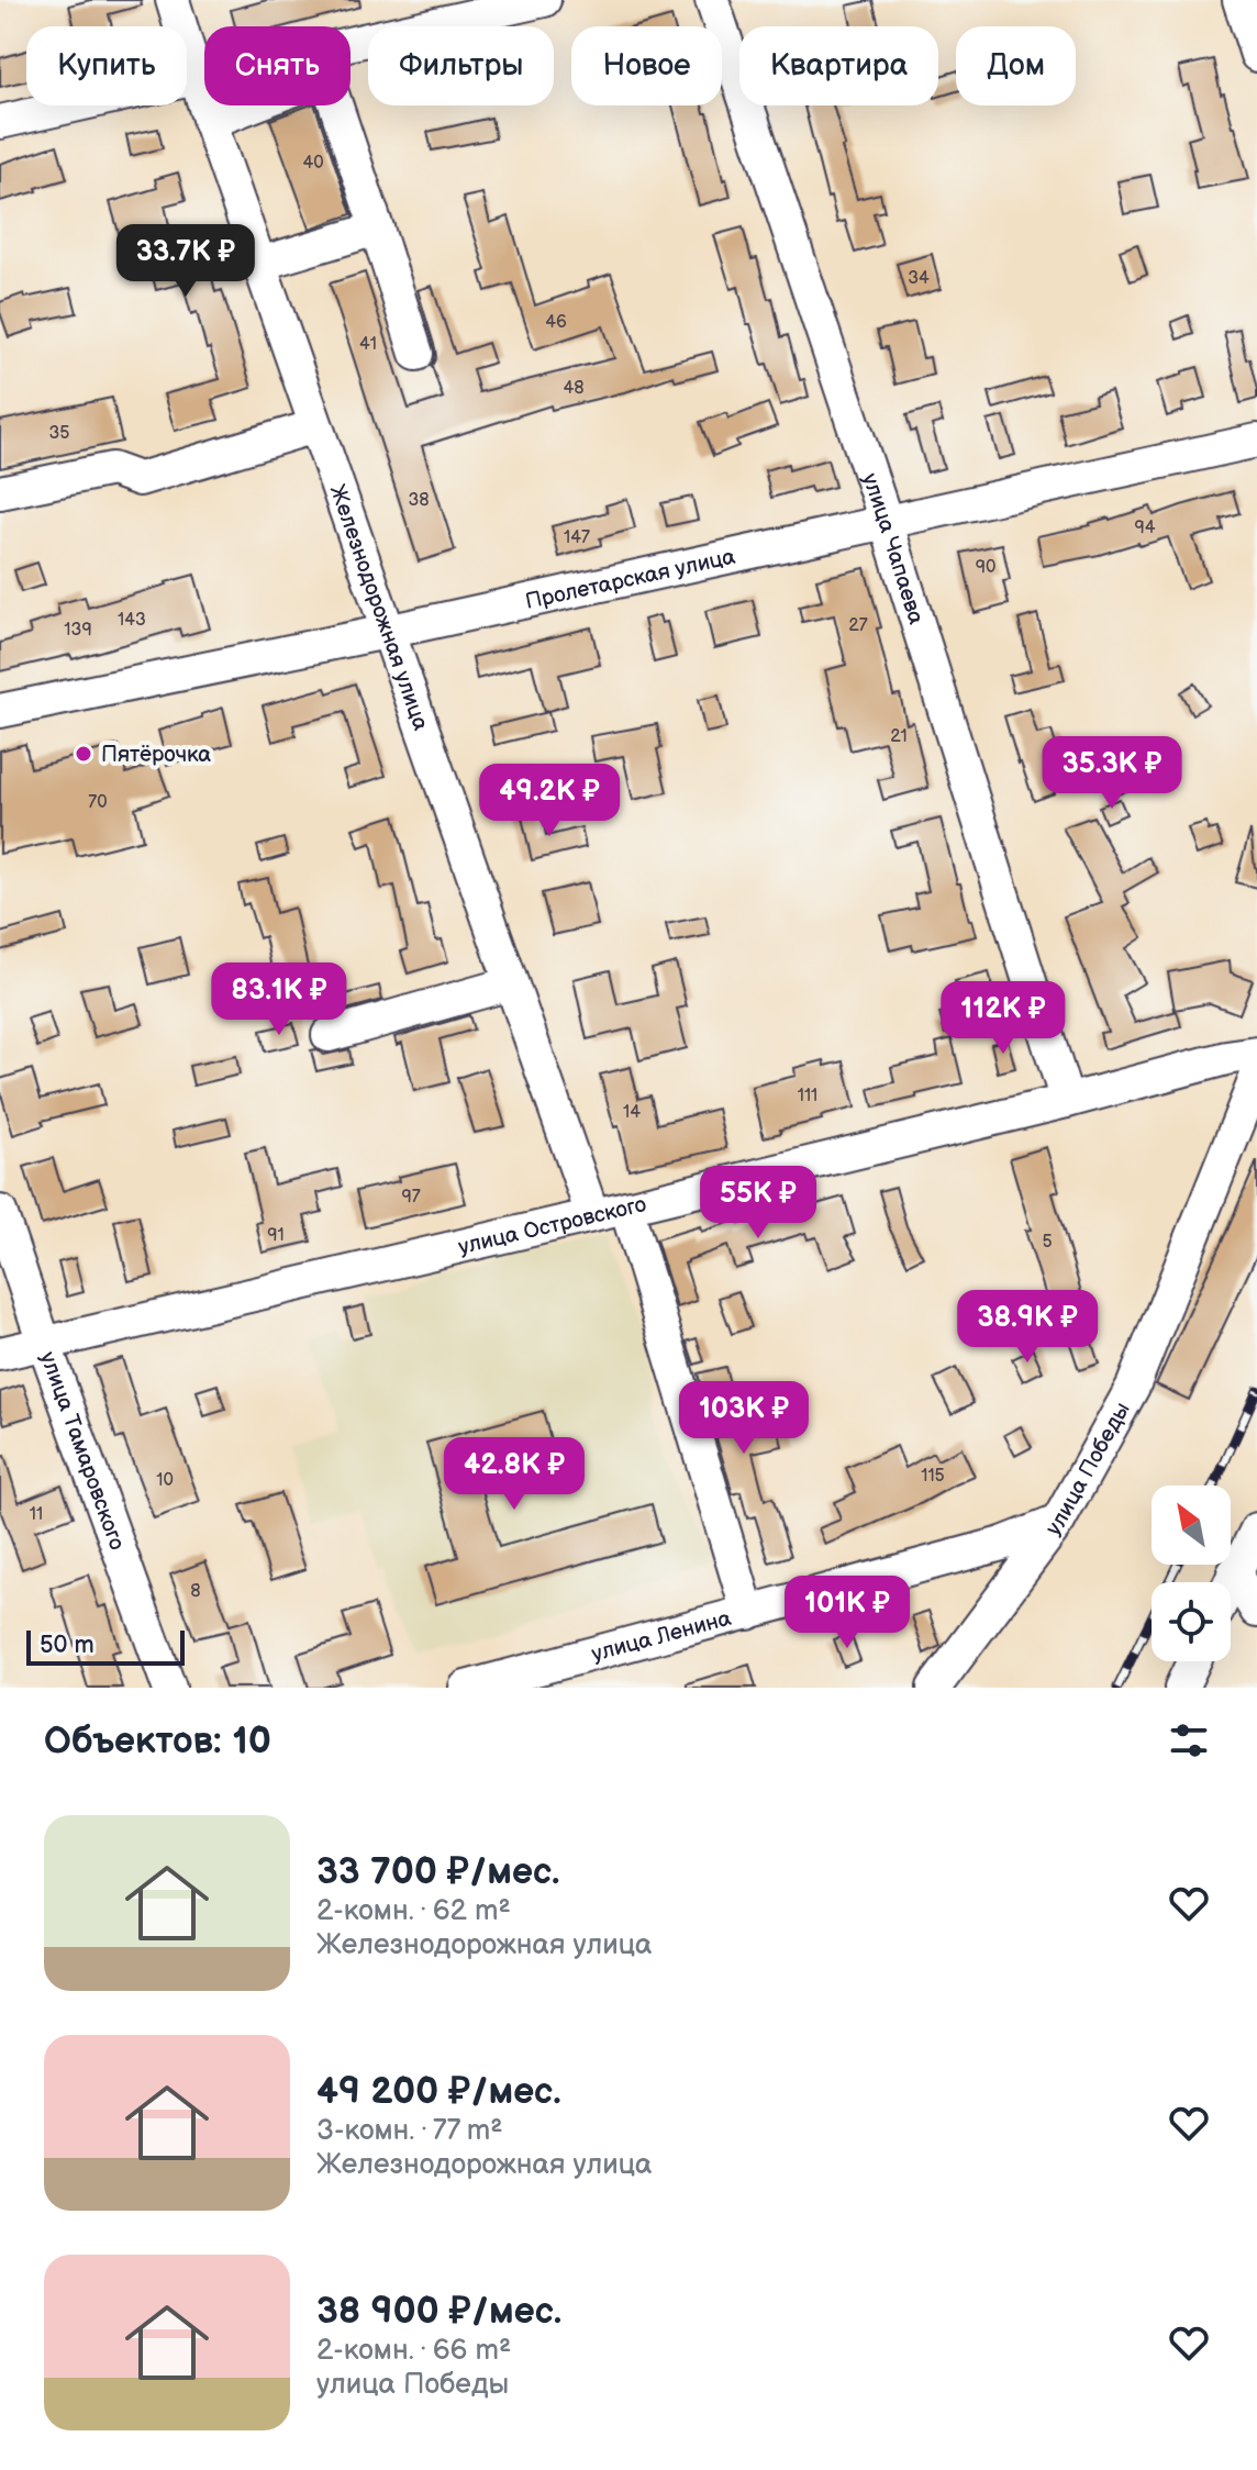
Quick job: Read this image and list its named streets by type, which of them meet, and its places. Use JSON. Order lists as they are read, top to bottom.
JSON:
{
  "streets": {
    "street": [
      "улица Чапаева",
      "Пролетарская улица",
      "Железнодорожная улица",
      "улица Островского",
      "улица Тамаровского",
      "улица Победы",
      "улица Ленина"
    ]
  },
  "crossings": [
    ["улица Чапаева", "Пролетарская улица"],
    ["улица Чапаева", "улица Островского"],
    ["Пролетарская улица", "Железнодорожная улица"],
    ["Железнодорожная улица", "улица Островского"],
    ["улица Островского", "улица Тамаровского"],
    ["улица Победы", "улица Ленина"]
  ],
  "places": ["Пятёрочка"],
  "house_numbers": [
    "40",
    "34",
    "46",
    "41",
    "48",
    "35",
    "38",
    "94",
    "147",
    "90",
    "143",
    "27",
    "139",
    "21",
    "70",
    "111",
    "14",
    "97",
    "91",
    "5",
    "115",
    "10",
    "11",
    "8"
  ],
  "scale_bar": "50 m",
  "north": "top left",
  "page": {
    "chip": [
      "Купить",
      "Снять",
      "Фильтры",
      "Новое",
      "Квартира",
      "Дом"
    ],
    "price": [
      "33.7K ₽",
      "35.3K ₽",
      "49.2K ₽",
      "83.1K ₽",
      "112K ₽",
      "55K ₽",
      "38.9K ₽",
      "103K ₽",
      "42.8K ₽",
      "101K ₽"
    ],
    "scale": "50 m",
    "heading": "Объектов: 10",
    "list": [
      {
        "name": "33 700 ₽/мес.",
        "note": "2-комн. · 62 m² · Железнодорожная улица"
      },
      {
        "name": "49 200 ₽/мес.",
        "note": "3-комн. · 77 m² · Железнодорожная улица"
      },
      {
        "name": "38 900 ₽/мес.",
        "note": "2-комн. · 66 m² · улица Победы"
      }
    ]
  }
}
